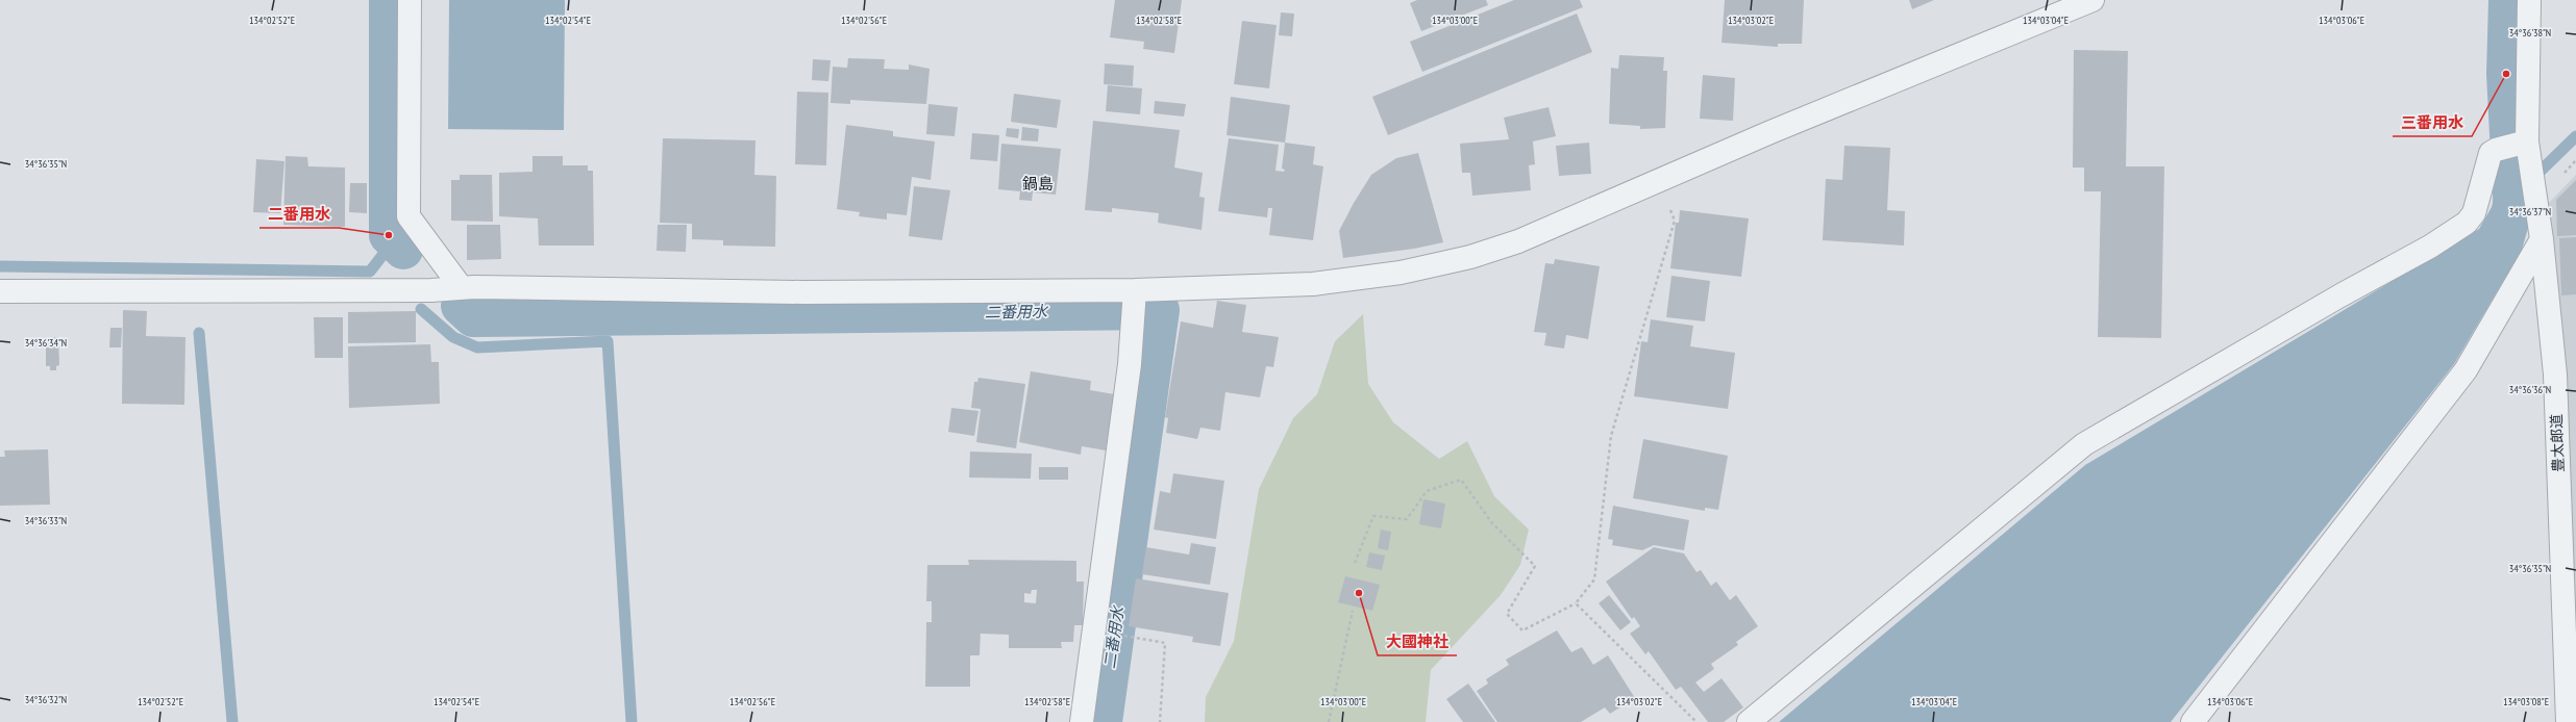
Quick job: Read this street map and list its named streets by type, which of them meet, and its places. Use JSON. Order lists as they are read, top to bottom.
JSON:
{
  "streets": {
    "street": ["豊太郎道"]
  },
  "districts": ["鍋島"],
  "water": ["二番用水"],
  "places": ["三番用水", "二番用水", "大國神社"],
  "coordinates": [
    "134°02'52\"E",
    "134°02'54\"E",
    "134°02'56\"E",
    "134°03'04\"E",
    "134°03'06\"E",
    "134°02'58\"E",
    "134°03'00\"E",
    "134°03'02\"E",
    "34°36'38\"N",
    "34°36'35\"N",
    "34°36'37\"N",
    "34°36'34\"N",
    "34°36'36\"N",
    "34°36'33\"N",
    "34°36'32\"N",
    "134°03'08\"E"
  ]
}
